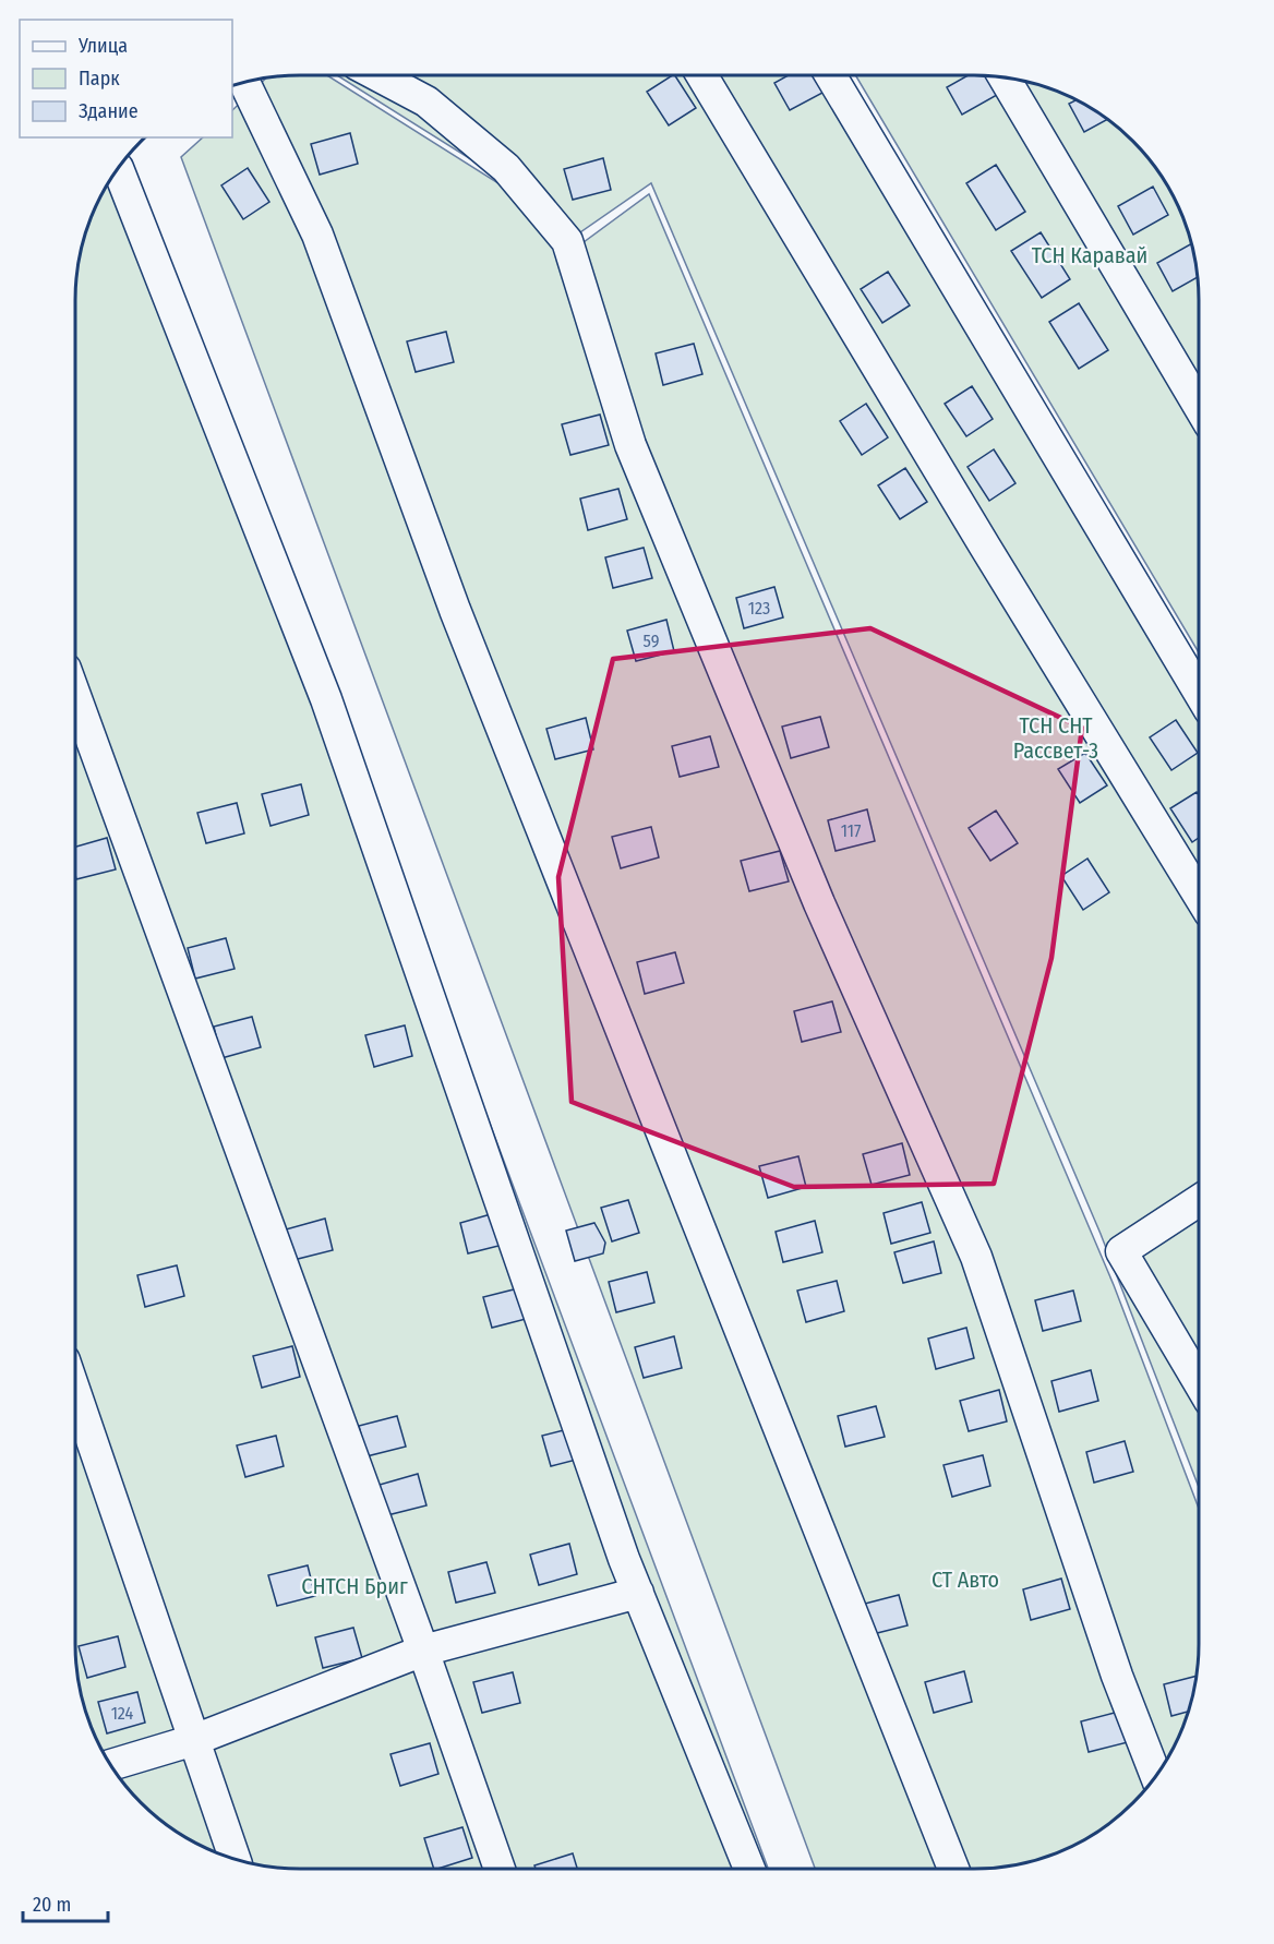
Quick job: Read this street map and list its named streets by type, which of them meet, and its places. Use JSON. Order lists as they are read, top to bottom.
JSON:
{
  "parks": [
    "ТСН Каравай",
    "ТСН СНТ Рассвет-3",
    "СТ Авто",
    "СНТСН Бриг"
  ],
  "house_numbers": [
    "123",
    "59",
    "117",
    "124"
  ],
  "legend": ["Улица", "Парк", "Здание"],
  "scale_bar": "20 m"
}
